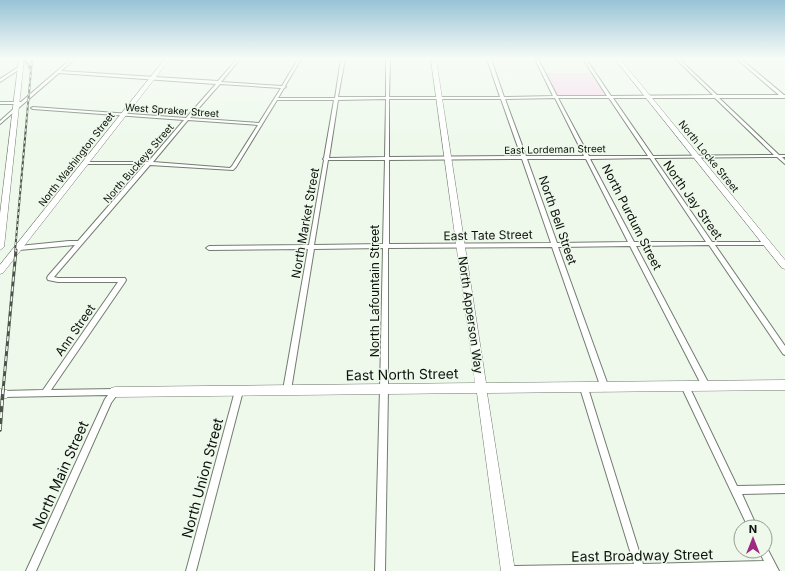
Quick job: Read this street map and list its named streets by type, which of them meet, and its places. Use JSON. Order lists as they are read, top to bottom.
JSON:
{
  "streets": {
    "street": [
      "West Spraker Street",
      "East Lordeman Street",
      "North Locke Street",
      "North Washington Street",
      "North Buckeye Street",
      "North Jay Street",
      "North Purdum Street",
      "North Bell Street",
      "North Market Street",
      "East Tate Street",
      "North Lafountain Street",
      "North Apperson Way",
      "Ann Street",
      "East North Street",
      "North Main Street",
      "North Union Street",
      "East Broadway Street"
    ]
  },
  "crossings": [
    ["West Spraker Street", "North Washington Street"],
    ["West Spraker Street", "North Buckeye Street"],
    ["East Lordeman Street", "North Locke Street"],
    ["East Lordeman Street", "North Jay Street"],
    ["East Lordeman Street", "North Purdum Street"],
    ["East Lordeman Street", "North Bell Street"],
    ["East Lordeman Street", "North Market Street"],
    ["East Lordeman Street", "North Lafountain Street"],
    ["East Lordeman Street", "North Apperson Way"],
    ["North Locke Street", "East Tate Street"],
    ["North Buckeye Street", "Ann Street"],
    ["North Jay Street", "East Tate Street"],
    ["North Purdum Street", "East Tate Street"],
    ["North Purdum Street", "East North Street"],
    ["North Bell Street", "East Tate Street"],
    ["North Bell Street", "East North Street"],
    ["North Market Street", "East Tate Street"],
    ["North Market Street", "East North Street"],
    ["East Tate Street", "North Lafountain Street"],
    ["East Tate Street", "North Apperson Way"],
    ["North Lafountain Street", "East North Street"],
    ["North Apperson Way", "East North Street"],
    ["East North Street", "North Main Street"],
    ["East North Street", "North Union Street"]
  ],
  "north": "top"
}
